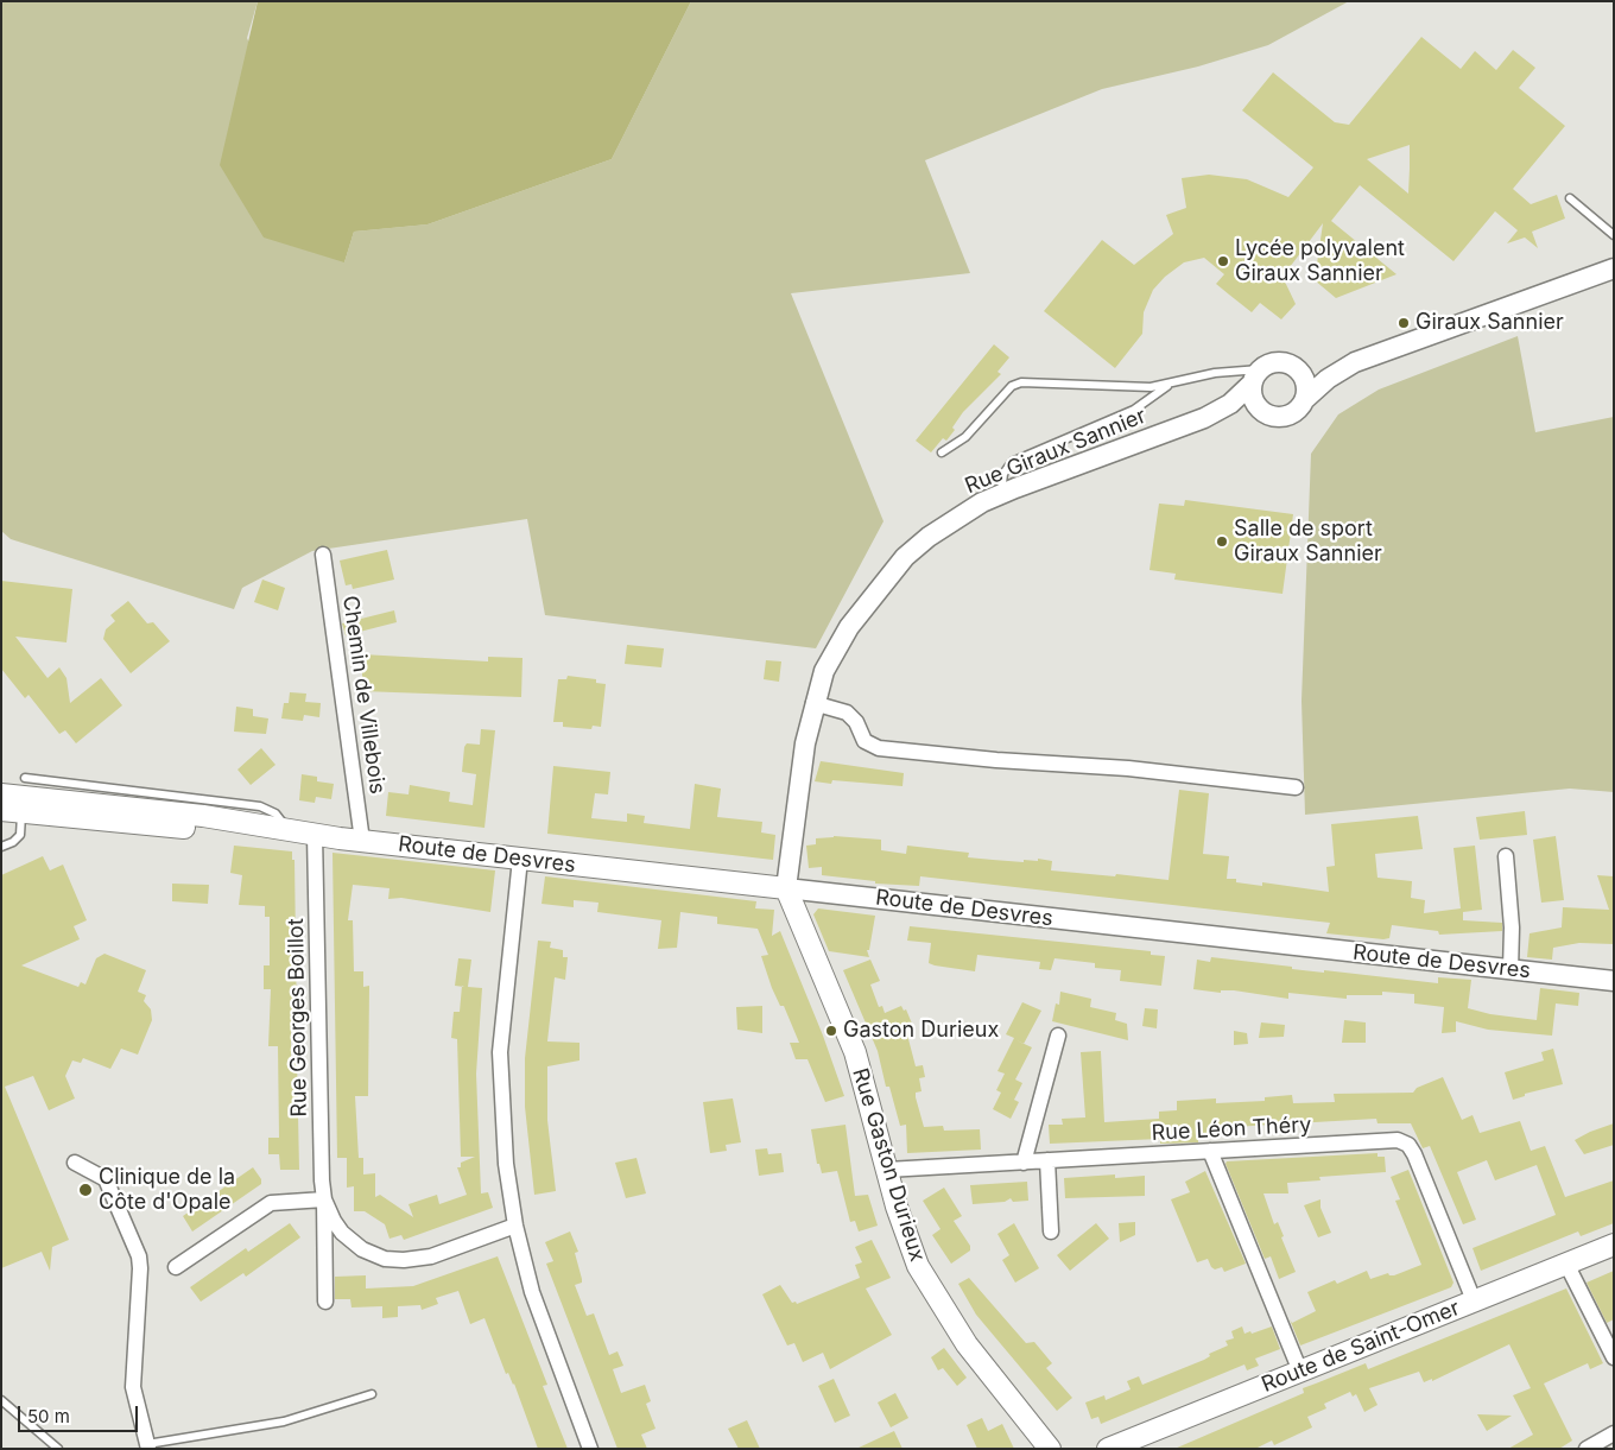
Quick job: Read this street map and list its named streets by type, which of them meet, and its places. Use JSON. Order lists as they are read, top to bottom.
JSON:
{
  "streets": {
    "main road": ["Route de Desvres", "Rue Gaston Durieux", "Route de Saint-Omer"],
    "street": [
      "Rue Giraux Sannier",
      "Chemin de Villebois",
      "Rue Georges Boillot",
      "Rue Léon Théry"
    ]
  },
  "crossings": [
    ["Rue Giraux Sannier", "Route de Desvres"],
    ["Rue Giraux Sannier", "Rue Gaston Durieux"],
    ["Chemin de Villebois", "Route de Desvres"],
    ["Route de Desvres", "Rue Georges Boillot"],
    ["Route de Desvres", "Rue Gaston Durieux"],
    ["Rue Léon Théry", "Rue Gaston Durieux"],
    ["Rue Léon Théry", "Route de Saint-Omer"]
  ],
  "places": [
    "Lycée polyvalent Giraux Sannier",
    "Giraux Sannier",
    "Salle de sport Giraux Sannier",
    "Gaston Durieux",
    "Clinique de la Côte d'Opale"
  ],
  "scale_bar": "50 m"
}
